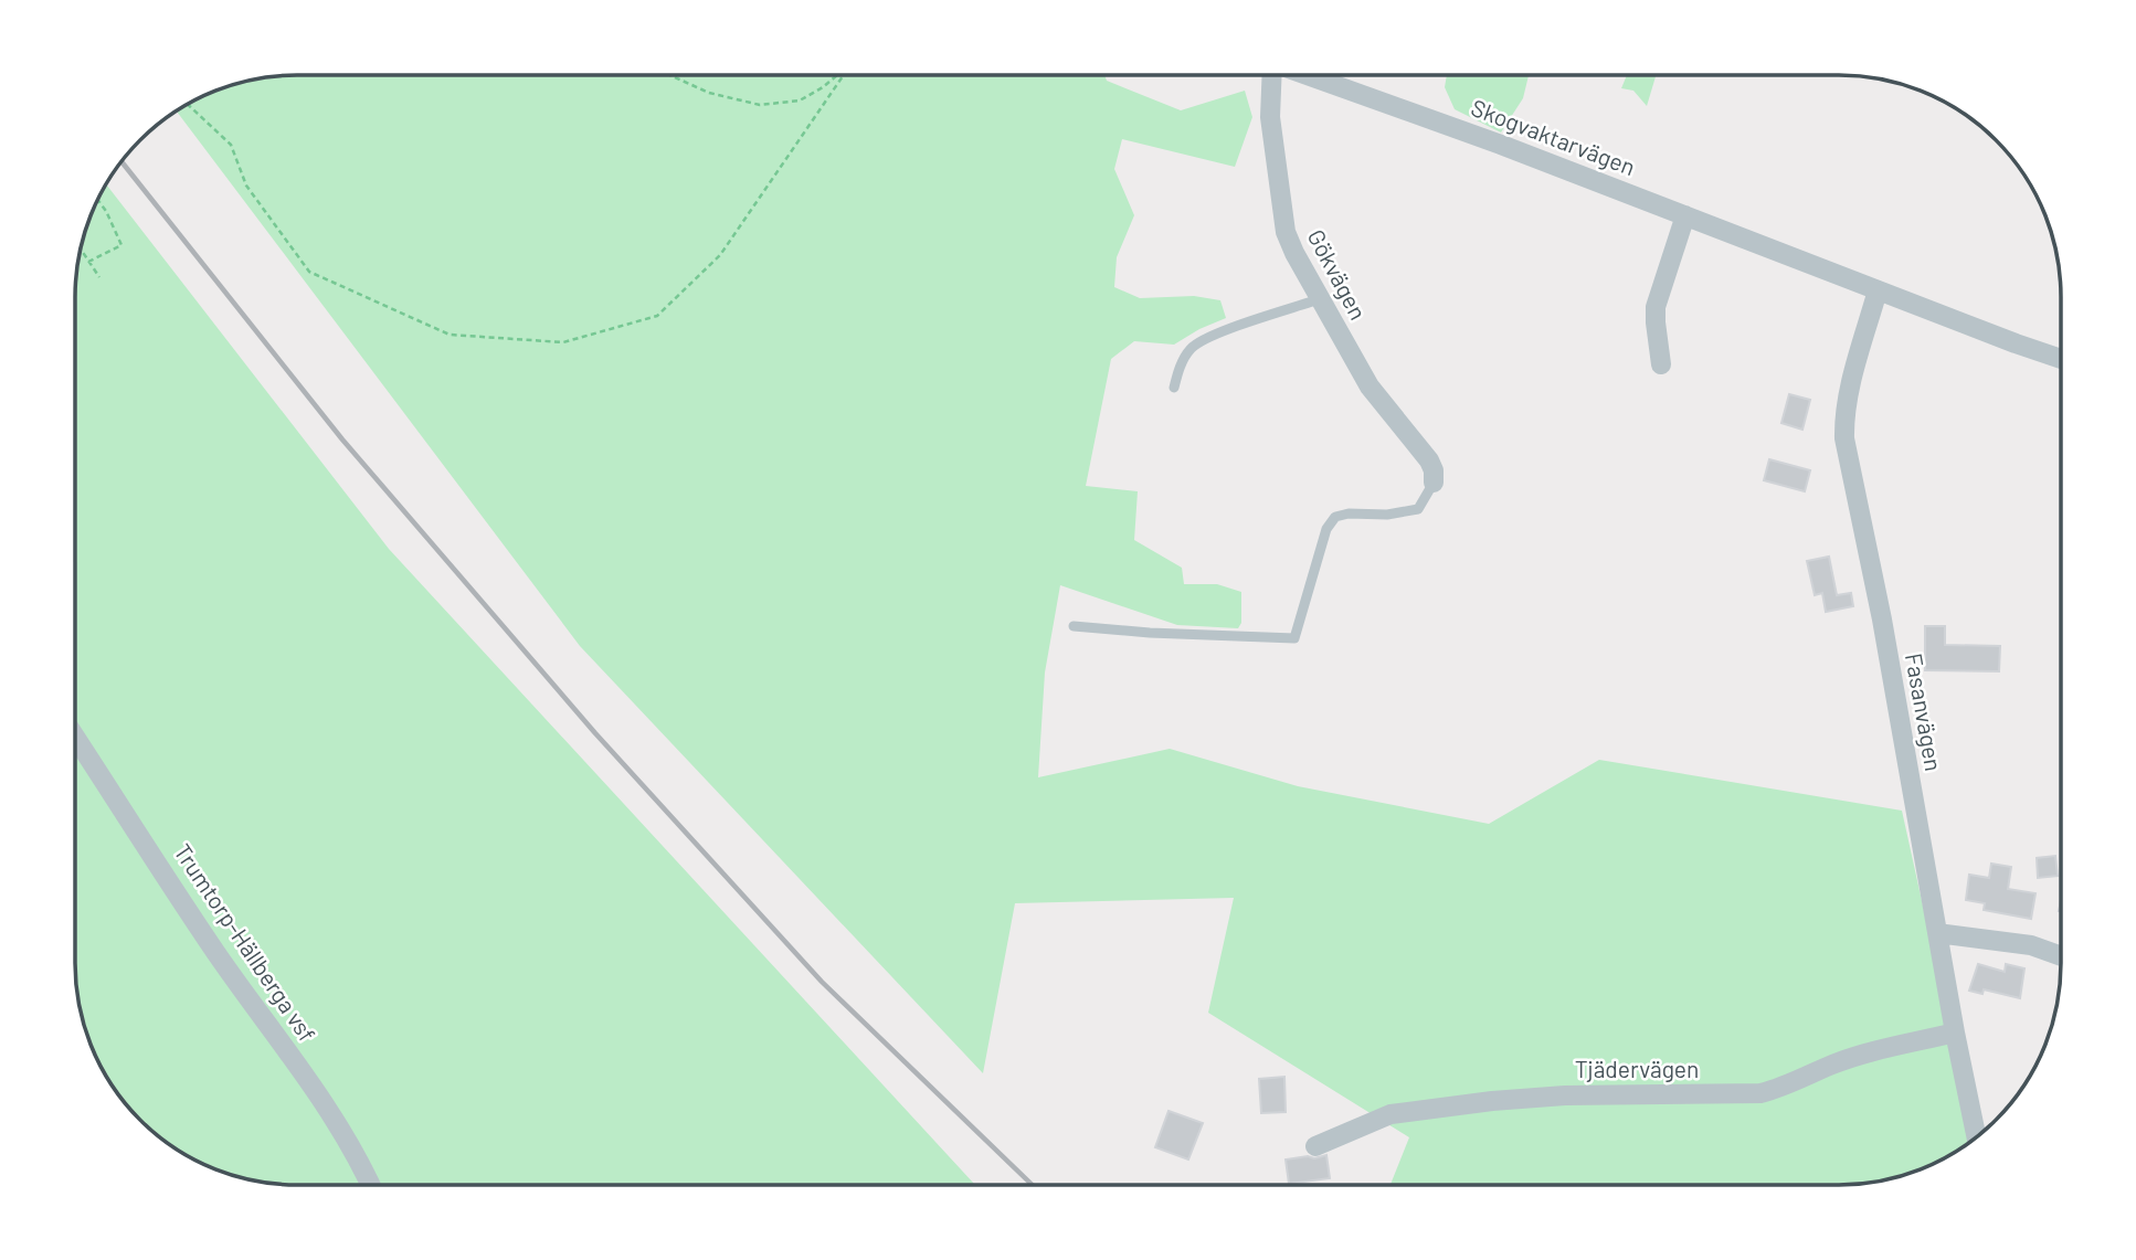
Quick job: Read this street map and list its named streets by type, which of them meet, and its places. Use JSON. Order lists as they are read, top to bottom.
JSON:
{
  "streets": {
    "street": [
      "Skogvaktarvägen",
      "Gökvägen",
      "Fasanvägen",
      "Trumtorp-Hällberga vsf",
      "Tjädervägen"
    ]
  },
  "crossings": [
    ["Skogvaktarvägen", "Fasanvägen"],
    ["Fasanvägen", "Tjädervägen"]
  ]
}
